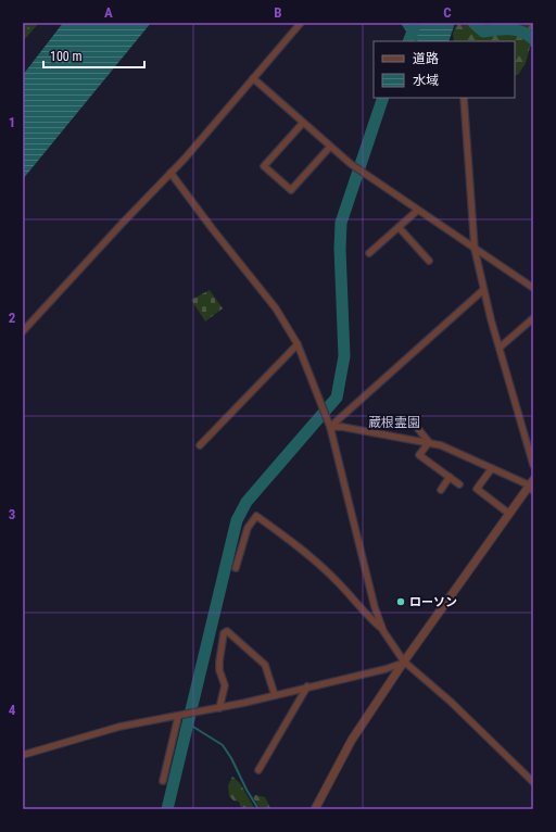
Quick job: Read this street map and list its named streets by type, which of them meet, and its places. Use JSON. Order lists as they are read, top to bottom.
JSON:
{
  "districts": ["蔵根霊園"],
  "places": ["ローソン"],
  "legend": ["道路", "水域"],
  "scale_bar": "100 m",
  "grid": {
    "columns": ["A", "B", "C"],
    "rows": [
      "1",
      "2",
      "3",
      "4"
    ]
  }
}
